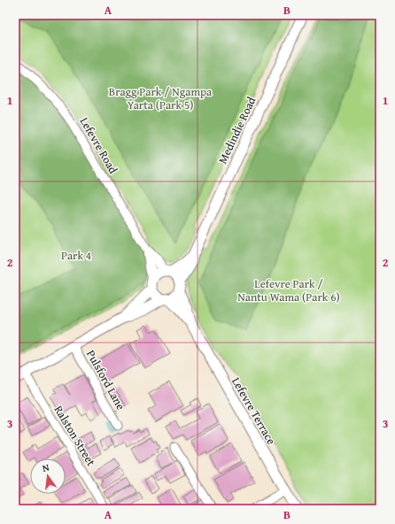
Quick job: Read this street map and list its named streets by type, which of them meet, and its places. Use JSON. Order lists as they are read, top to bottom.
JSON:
{
  "streets": {
    "street": [
      "Medindie Road",
      "Lefevre Road",
      "Pulsford Lane",
      "Lefevre Terrace",
      "Ralston Street"
    ]
  },
  "crossings": [
    ["Medindie Road", "Lefevre Road"],
    ["Medindie Road", "Lefevre Terrace"],
    ["Lefevre Road", "Lefevre Terrace"]
  ],
  "parks": ["Bragg Park / Ngampa Yarta (Park 5)", "Park 4", "Lefevre Park / Nantu Wama (Park 6)"],
  "north": "top",
  "grid": {
    "columns": ["A", "B"],
    "rows": ["1", "2", "3"]
  }
}
